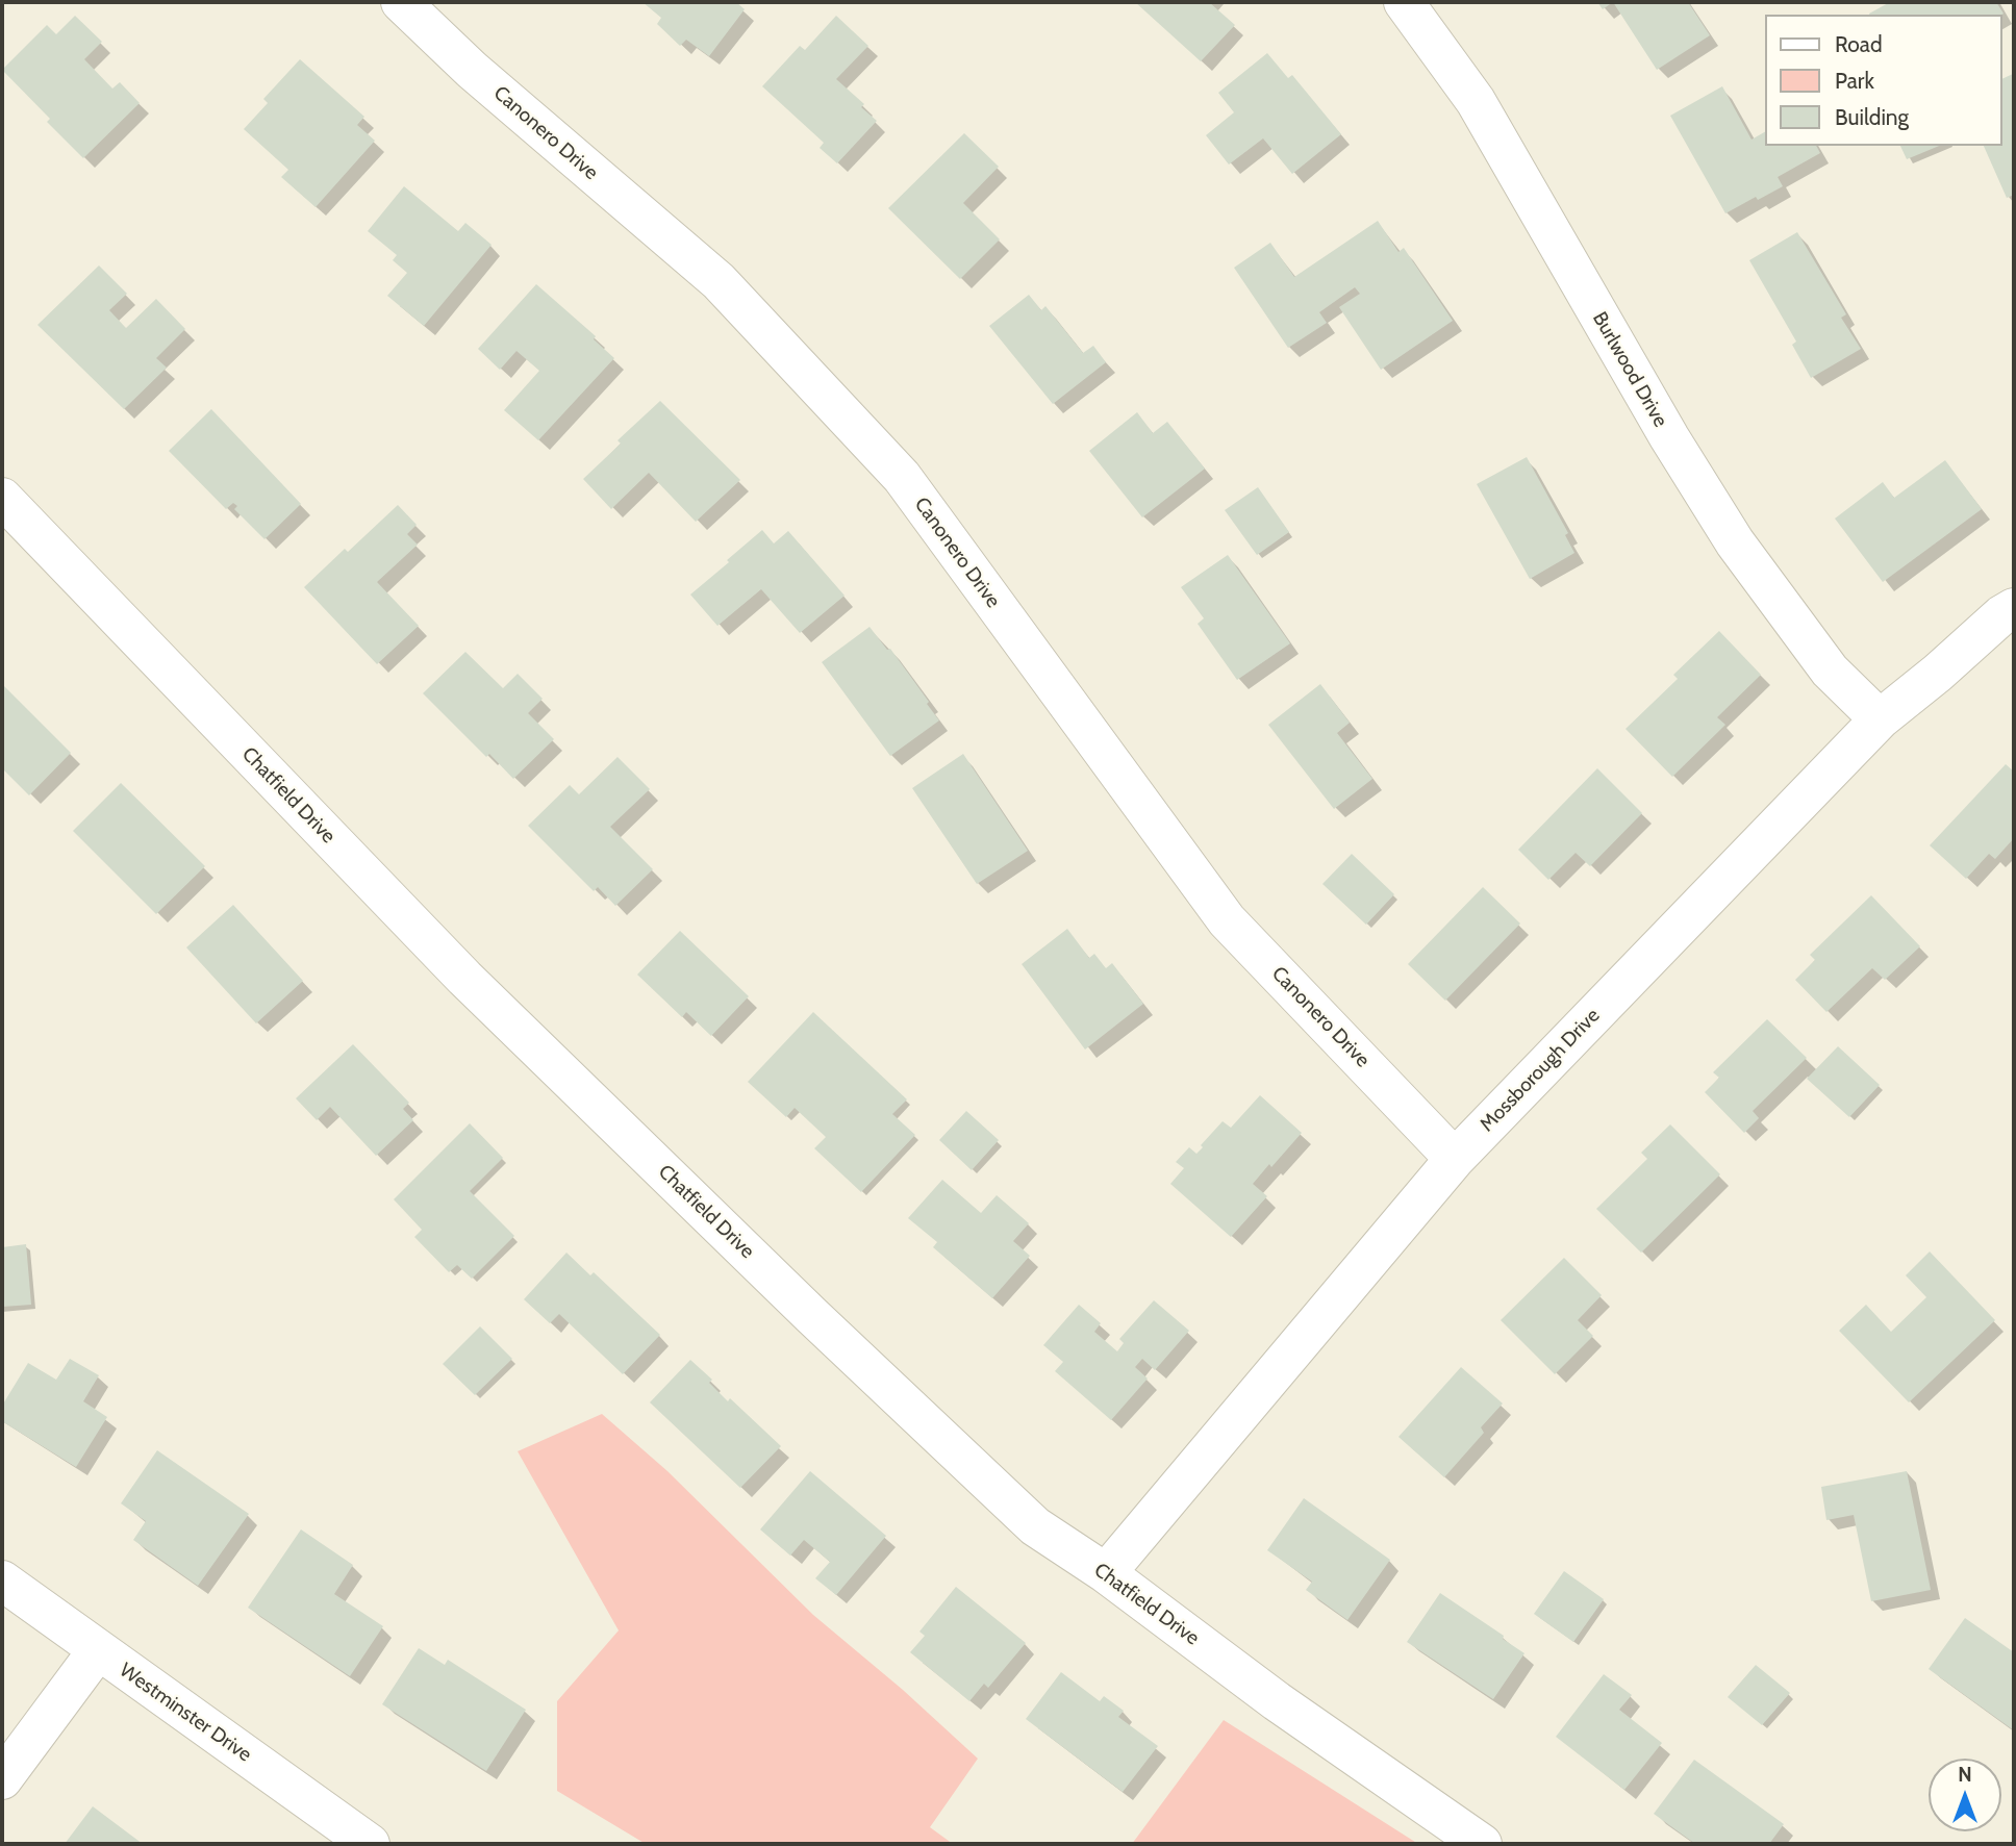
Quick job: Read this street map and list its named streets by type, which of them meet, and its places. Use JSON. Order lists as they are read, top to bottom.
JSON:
{
  "streets": {
    "street": [
      "Canonero Drive",
      "Burlwood Drive",
      "Chatfield Drive",
      "Mossborough Drive",
      "Westminster Drive"
    ]
  },
  "crossings": [
    ["Canonero Drive", "Mossborough Drive"],
    ["Burlwood Drive", "Mossborough Drive"],
    ["Chatfield Drive", "Mossborough Drive"]
  ],
  "legend": ["Road", "Park", "Building"],
  "north": "top"
}
